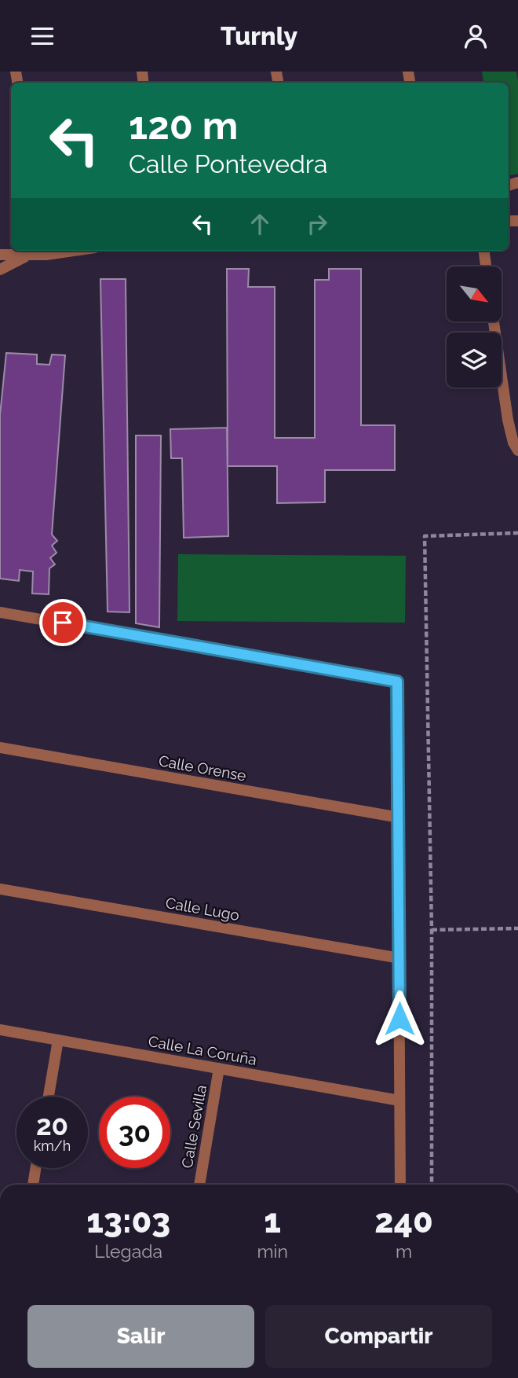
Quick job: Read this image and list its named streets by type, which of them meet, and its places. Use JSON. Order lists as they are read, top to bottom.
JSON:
{
  "streets": {
    "street": [
      "Calle Orense",
      "Calle Lugo",
      "Calle La Coruña",
      "Calle Sevilla"
    ]
  },
  "crossings": [
    ["Calle La Coruña", "Calle Sevilla"]
  ],
  "north": "bottom right",
  "page": {
    "header": "Turnly",
    "turn": ["120 m", "Calle Pontevedra"],
    "speed": "20 km/h",
    "limit": "30",
    "eta": [
      "13:03",
      "Llegada",
      "1",
      "min",
      "240",
      "m"
    ],
    "buttons": ["Salir", "Compartir"]
  }
}
